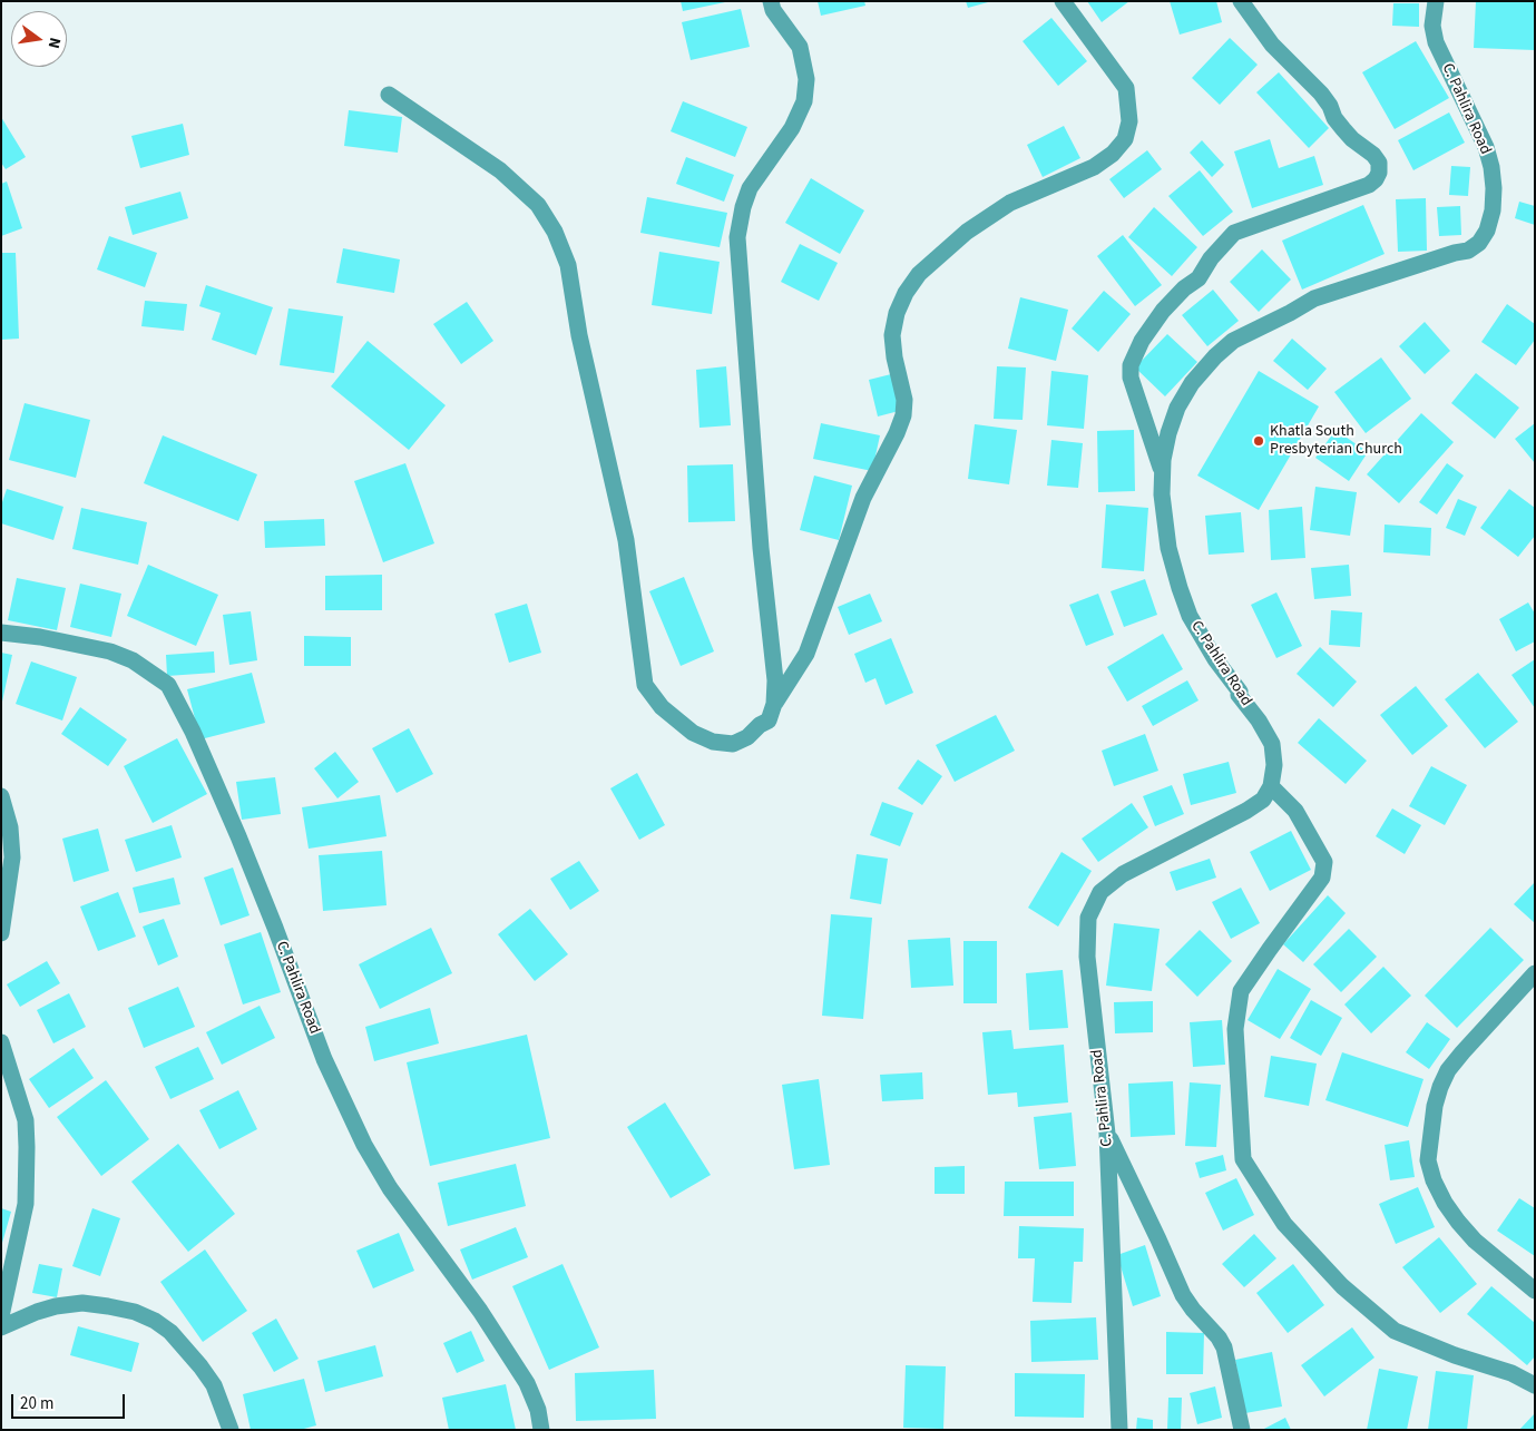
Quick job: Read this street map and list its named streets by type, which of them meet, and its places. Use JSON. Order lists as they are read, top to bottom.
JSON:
{
  "streets": {
    "street": ["C. Pahlira Road"]
  },
  "places": ["Khatla South Presbyterian Church"],
  "scale_bar": "20 m",
  "north": "right"
}
